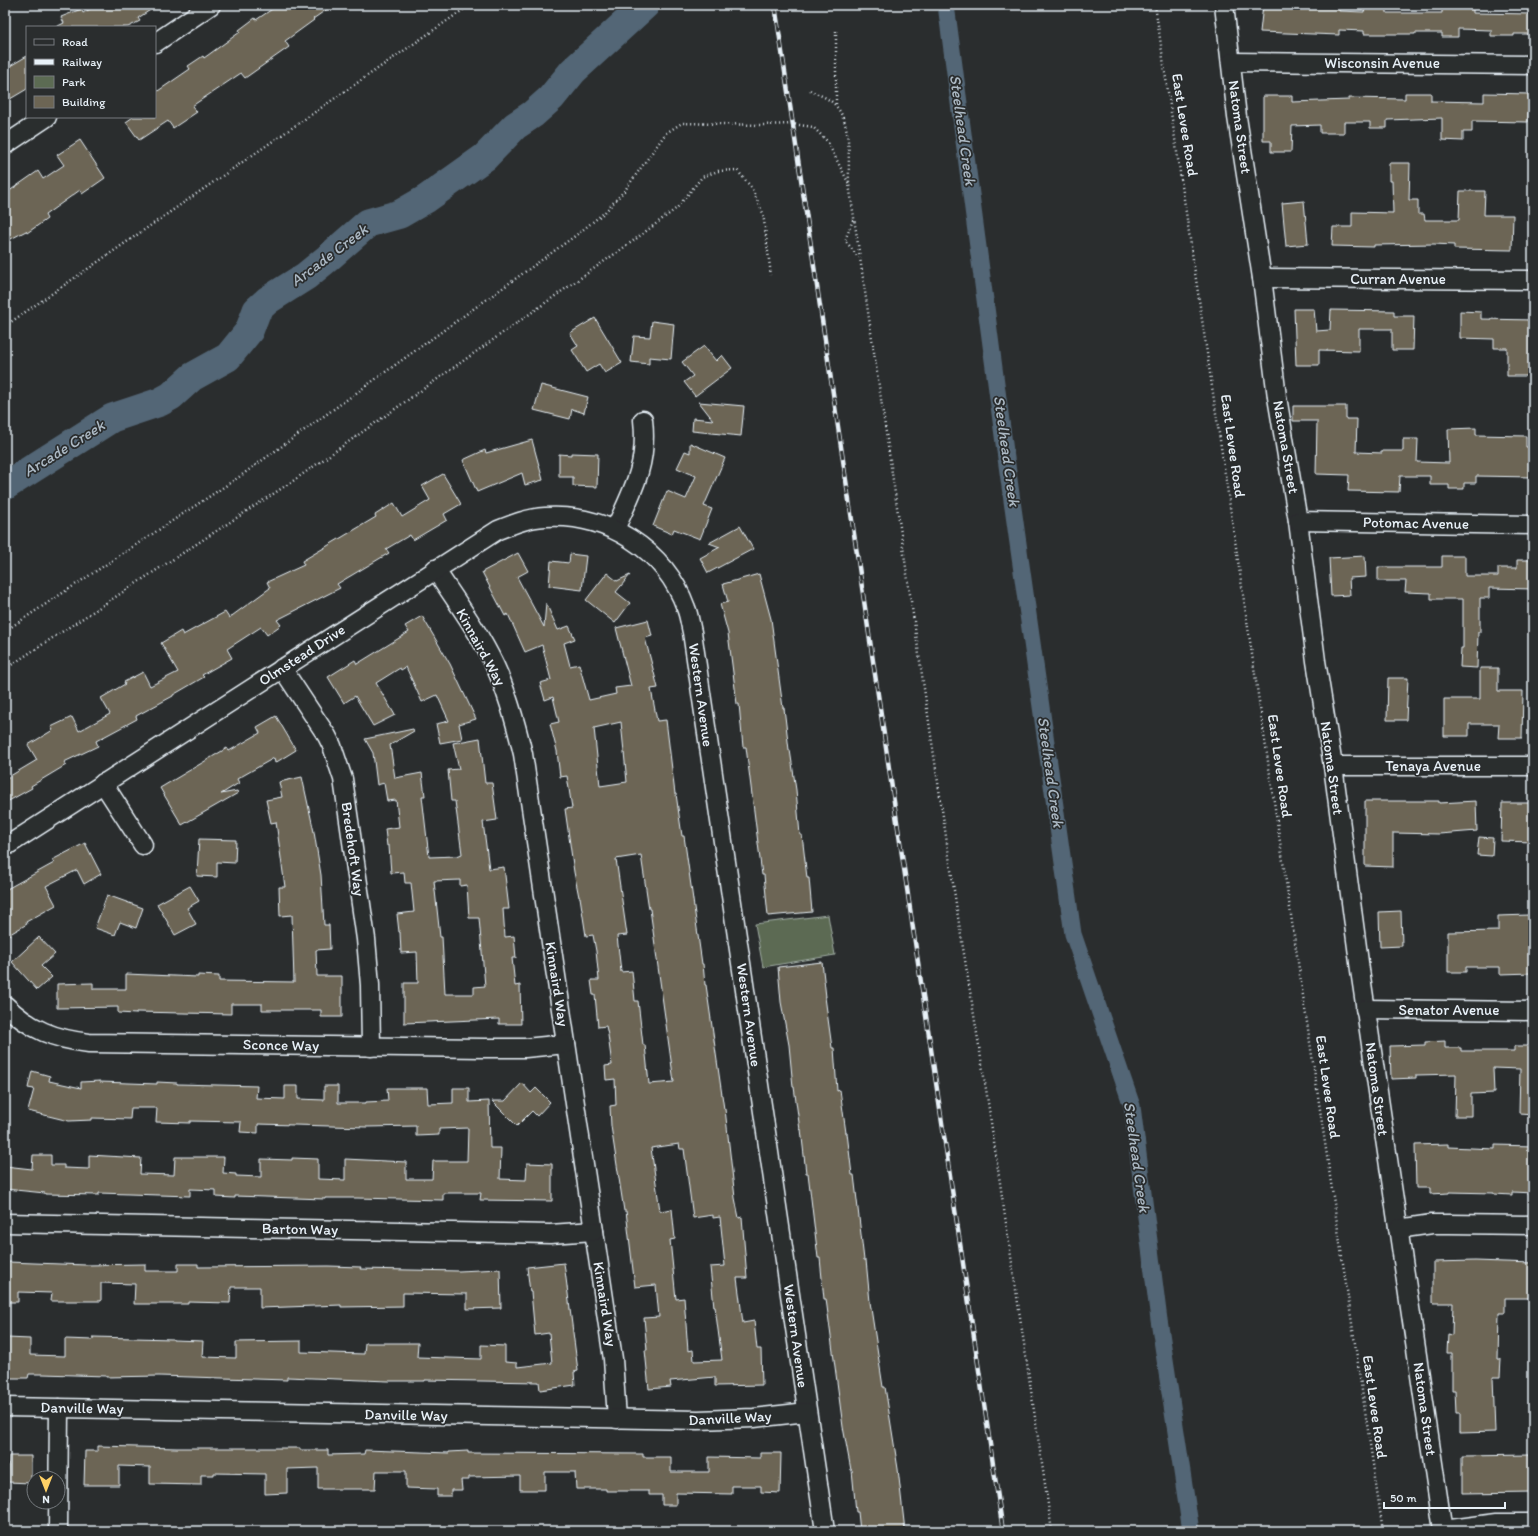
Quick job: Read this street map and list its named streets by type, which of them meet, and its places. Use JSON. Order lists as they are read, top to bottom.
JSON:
{
  "streets": {
    "street": [
      "Wisconsin Avenue",
      "Natoma Street",
      "Curran Avenue",
      "Potomac Avenue",
      "Kinnaird Way",
      "Olmstead Drive",
      "Western Avenue",
      "Tenaya Avenue",
      "Bredehoft Way",
      "Senator Avenue",
      "Sconce Way",
      "Barton Way",
      "Danville Way"
    ],
    "path": ["East Levee Road"]
  },
  "crossings": [
    ["Wisconsin Avenue", "Natoma Street"],
    ["Natoma Street", "Curran Avenue"],
    ["Natoma Street", "Potomac Avenue"],
    ["Natoma Street", "Tenaya Avenue"],
    ["Natoma Street", "Senator Avenue"],
    ["Kinnaird Way", "Olmstead Drive"],
    ["Kinnaird Way", "Sconce Way"],
    ["Kinnaird Way", "Barton Way"],
    ["Kinnaird Way", "Danville Way"],
    ["Olmstead Drive", "Western Avenue"],
    ["Olmstead Drive", "Bredehoft Way"],
    ["Western Avenue", "Danville Way"],
    ["Bredehoft Way", "Sconce Way"]
  ],
  "water": ["Steelhead Creek", "Arcade Creek"],
  "legend": [
    "Road",
    "Railway",
    "Park",
    "Building"
  ],
  "scale_bar": "50 m",
  "north": "bottom"
}
